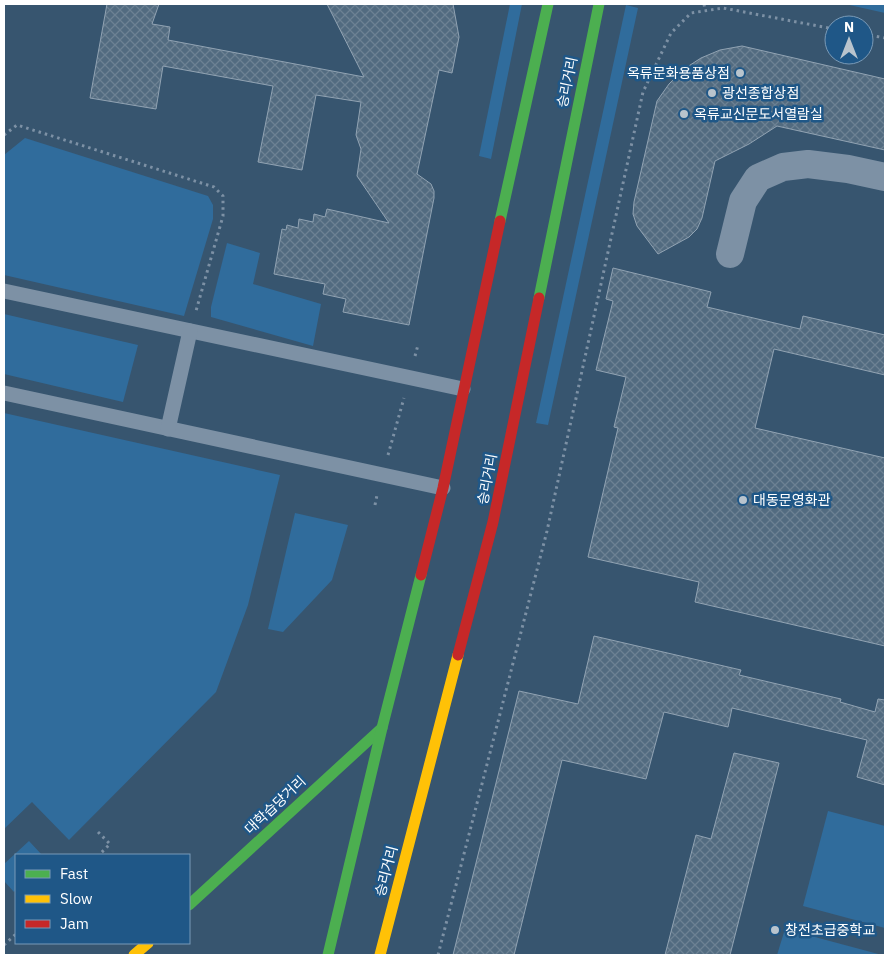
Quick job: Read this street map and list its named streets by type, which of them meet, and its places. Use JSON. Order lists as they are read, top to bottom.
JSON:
{
  "streets": {
    "main road": ["승리거리", "대학습당거리"]
  },
  "places": [
    "옥류문화용품상점",
    "광선종합상점",
    "옥류교신문도서열람실",
    "대동문영화관",
    "창전초급중학교"
  ],
  "legend": ["Fast", "Slow", "Jam"],
  "north": "top"
}
